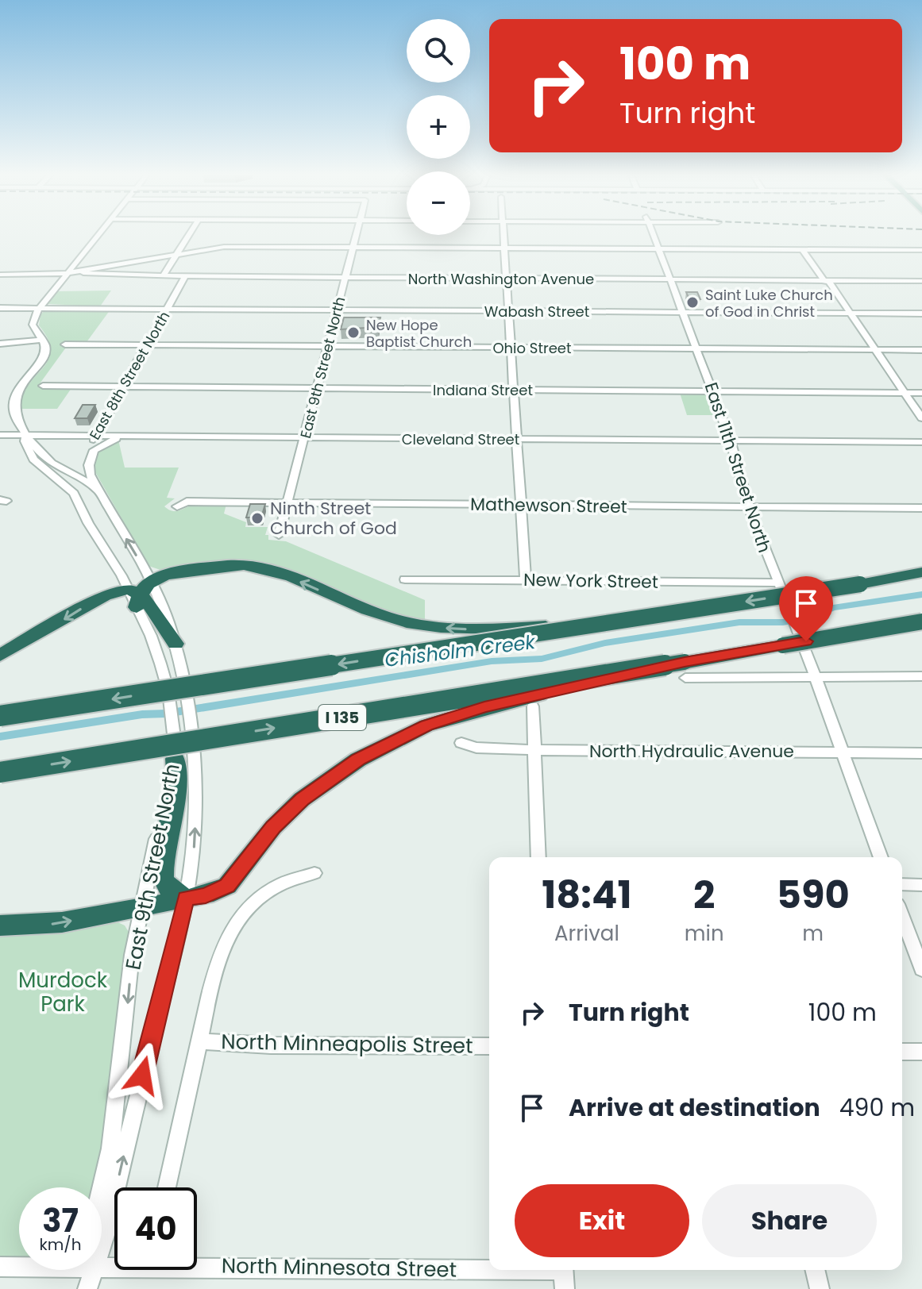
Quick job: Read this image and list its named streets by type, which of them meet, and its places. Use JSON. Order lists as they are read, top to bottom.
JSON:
{
  "streets": {
    "highway": ["I 135"],
    "street": [
      "North Washington Avenue",
      "Wabash Street",
      "Ohio Street",
      "East 9th Street North",
      "East 8th Street North",
      "Indiana Street",
      "Cleveland Street",
      "East 11th Street North",
      "Mathewson Street",
      "New York Street",
      "North Hydraulic Avenue",
      "North Minneapolis Street",
      "North Minnesota Street"
    ]
  },
  "crossings": [
    ["North Washington Avenue", "East 9th Street North"],
    ["North Washington Avenue", "East 8th Street North"],
    ["North Washington Avenue", "East 11th Street North"],
    ["Wabash Street", "East 9th Street North"],
    ["Wabash Street", "East 8th Street North"],
    ["Wabash Street", "East 11th Street North"],
    ["Ohio Street", "East 9th Street North"],
    ["Ohio Street", "East 8th Street North"],
    ["Ohio Street", "East 11th Street North"],
    ["East 9th Street North", "Indiana Street"],
    ["East 9th Street North", "Cleveland Street"],
    ["East 9th Street North", "Mathewson Street"],
    ["East 8th Street North", "Indiana Street"],
    ["East 8th Street North", "Cleveland Street"],
    ["Indiana Street", "East 11th Street North"],
    ["Cleveland Street", "East 11th Street North"],
    ["East 11th Street North", "Mathewson Street"],
    ["East 11th Street North", "New York Street"],
    ["East 11th Street North", "North Hydraulic Avenue"]
  ],
  "water": ["Chisholm Creek"],
  "parks": ["Murdock Park"],
  "places": ["Saint Luke Church of God in Christ", "New Hope Baptist Church", "Ninth Street Church of God"],
  "page": {
    "map_buttons": ["+", "−"],
    "turn": ["100 m", "Turn right"],
    "eta": [
      "18:41",
      "Arrival",
      "2",
      "min",
      "590",
      "m"
    ],
    "list": [
      {
        "name": "Turn right",
        "value": "100 m"
      },
      {
        "name": "Arrive at destination",
        "value": "490 m"
      }
    ],
    "buttons": ["Exit", "Share"],
    "speed": "37 km/h",
    "limit": "40"
  }
}
